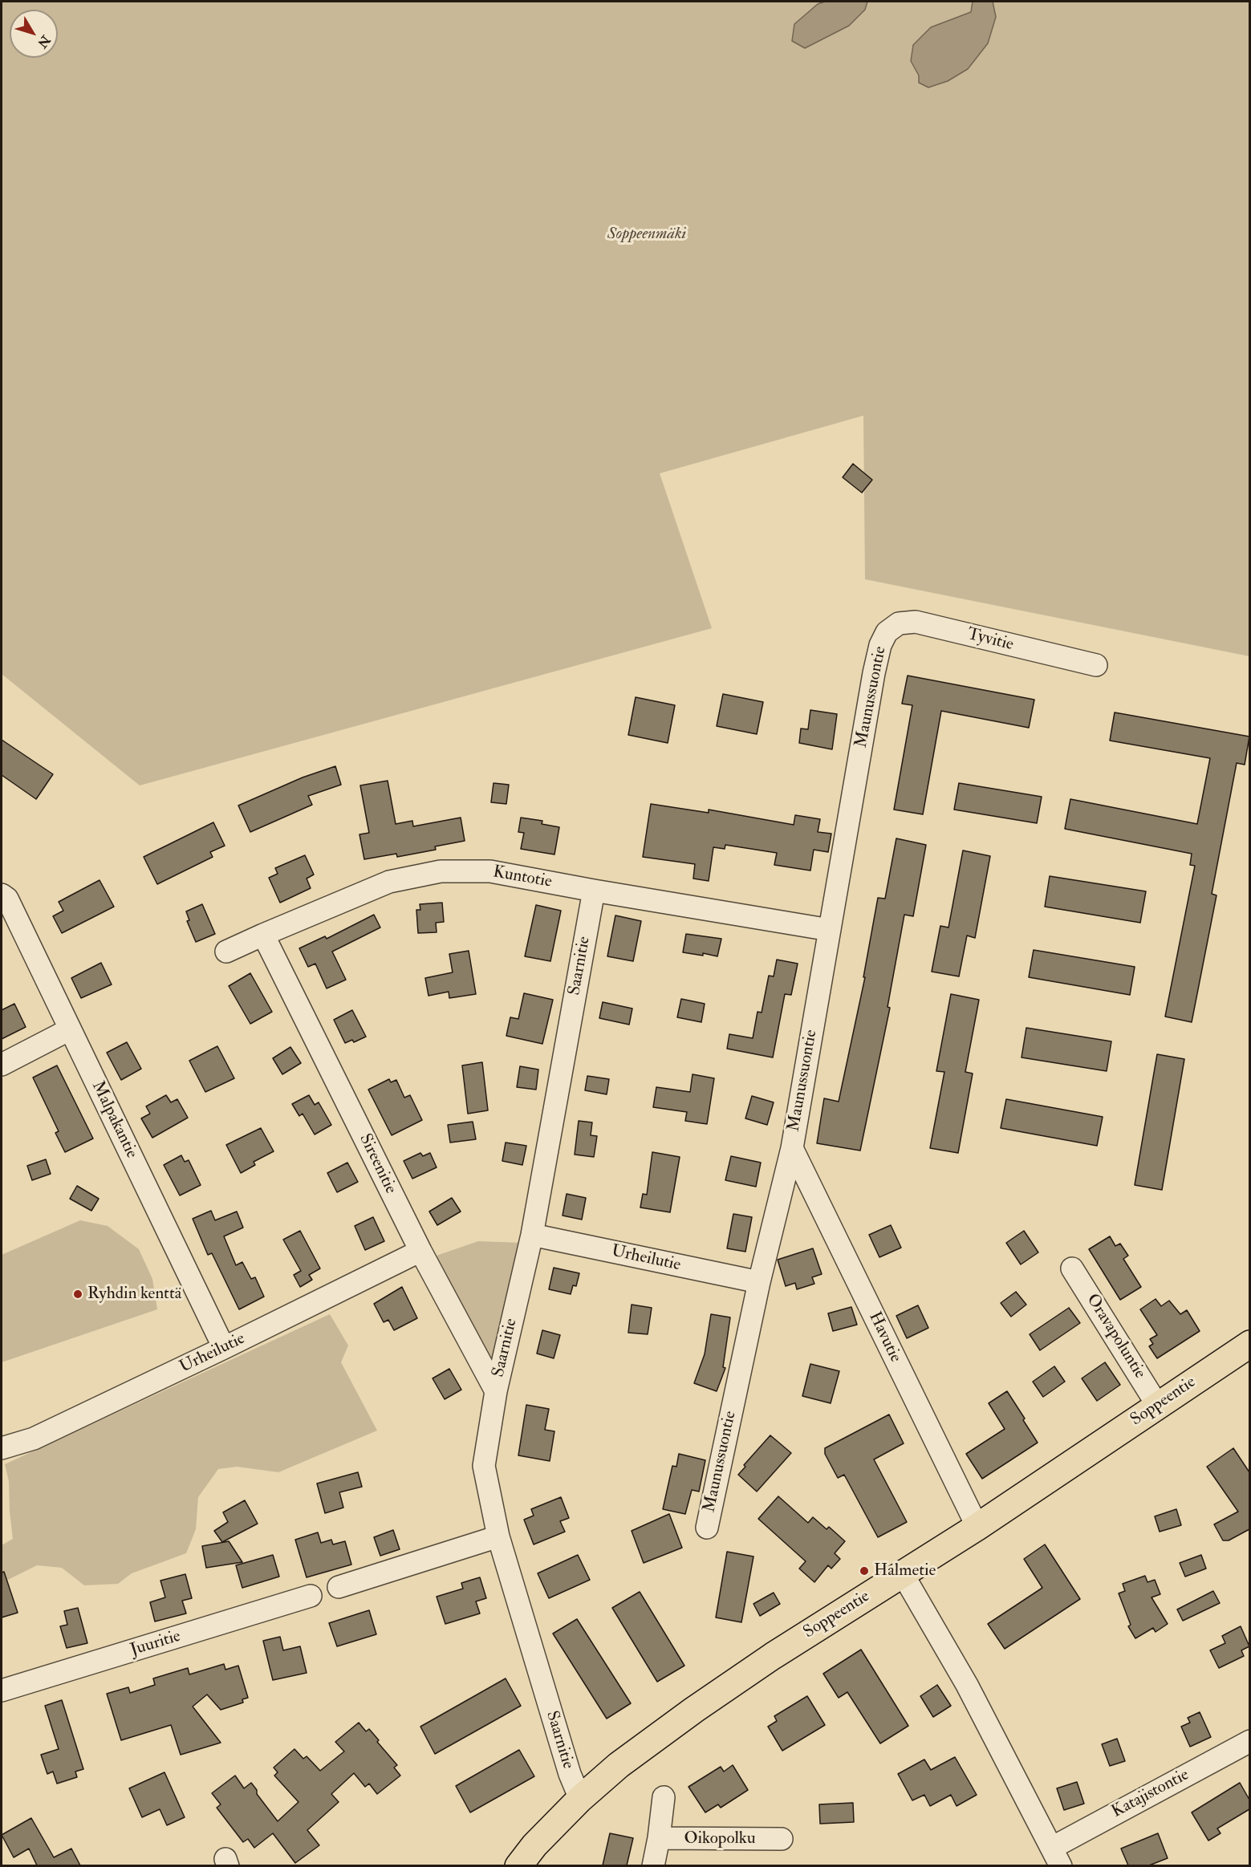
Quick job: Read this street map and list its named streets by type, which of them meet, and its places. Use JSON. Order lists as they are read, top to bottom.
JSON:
{
  "streets": {
    "main road": ["Soppeentie"],
    "street": [
      "Tyvitie",
      "Maunussuontie",
      "Kuntotie",
      "Saarnitie",
      "Malpakantie",
      "Sireenitie",
      "Urheilutie",
      "Oravapoluntie",
      "Havutie",
      "Juuritie",
      "Katajistontie",
      "Oikopolku"
    ]
  },
  "crossings": [
    ["Tyvitie", "Maunussuontie"],
    ["Maunussuontie", "Kuntotie"],
    ["Maunussuontie", "Urheilutie"],
    ["Maunussuontie", "Havutie"],
    ["Kuntotie", "Saarnitie"],
    ["Kuntotie", "Sireenitie"],
    ["Saarnitie", "Sireenitie"],
    ["Saarnitie", "Urheilutie"],
    ["Saarnitie", "Soppeentie"],
    ["Malpakantie", "Urheilutie"],
    ["Sireenitie", "Urheilutie"],
    ["Oravapoluntie", "Soppeentie"],
    ["Havutie", "Soppeentie"]
  ],
  "parks": ["Soppeenmäki"],
  "places": ["Ryhdin kenttä", "Halmetie"],
  "north": "bottom right"
}
